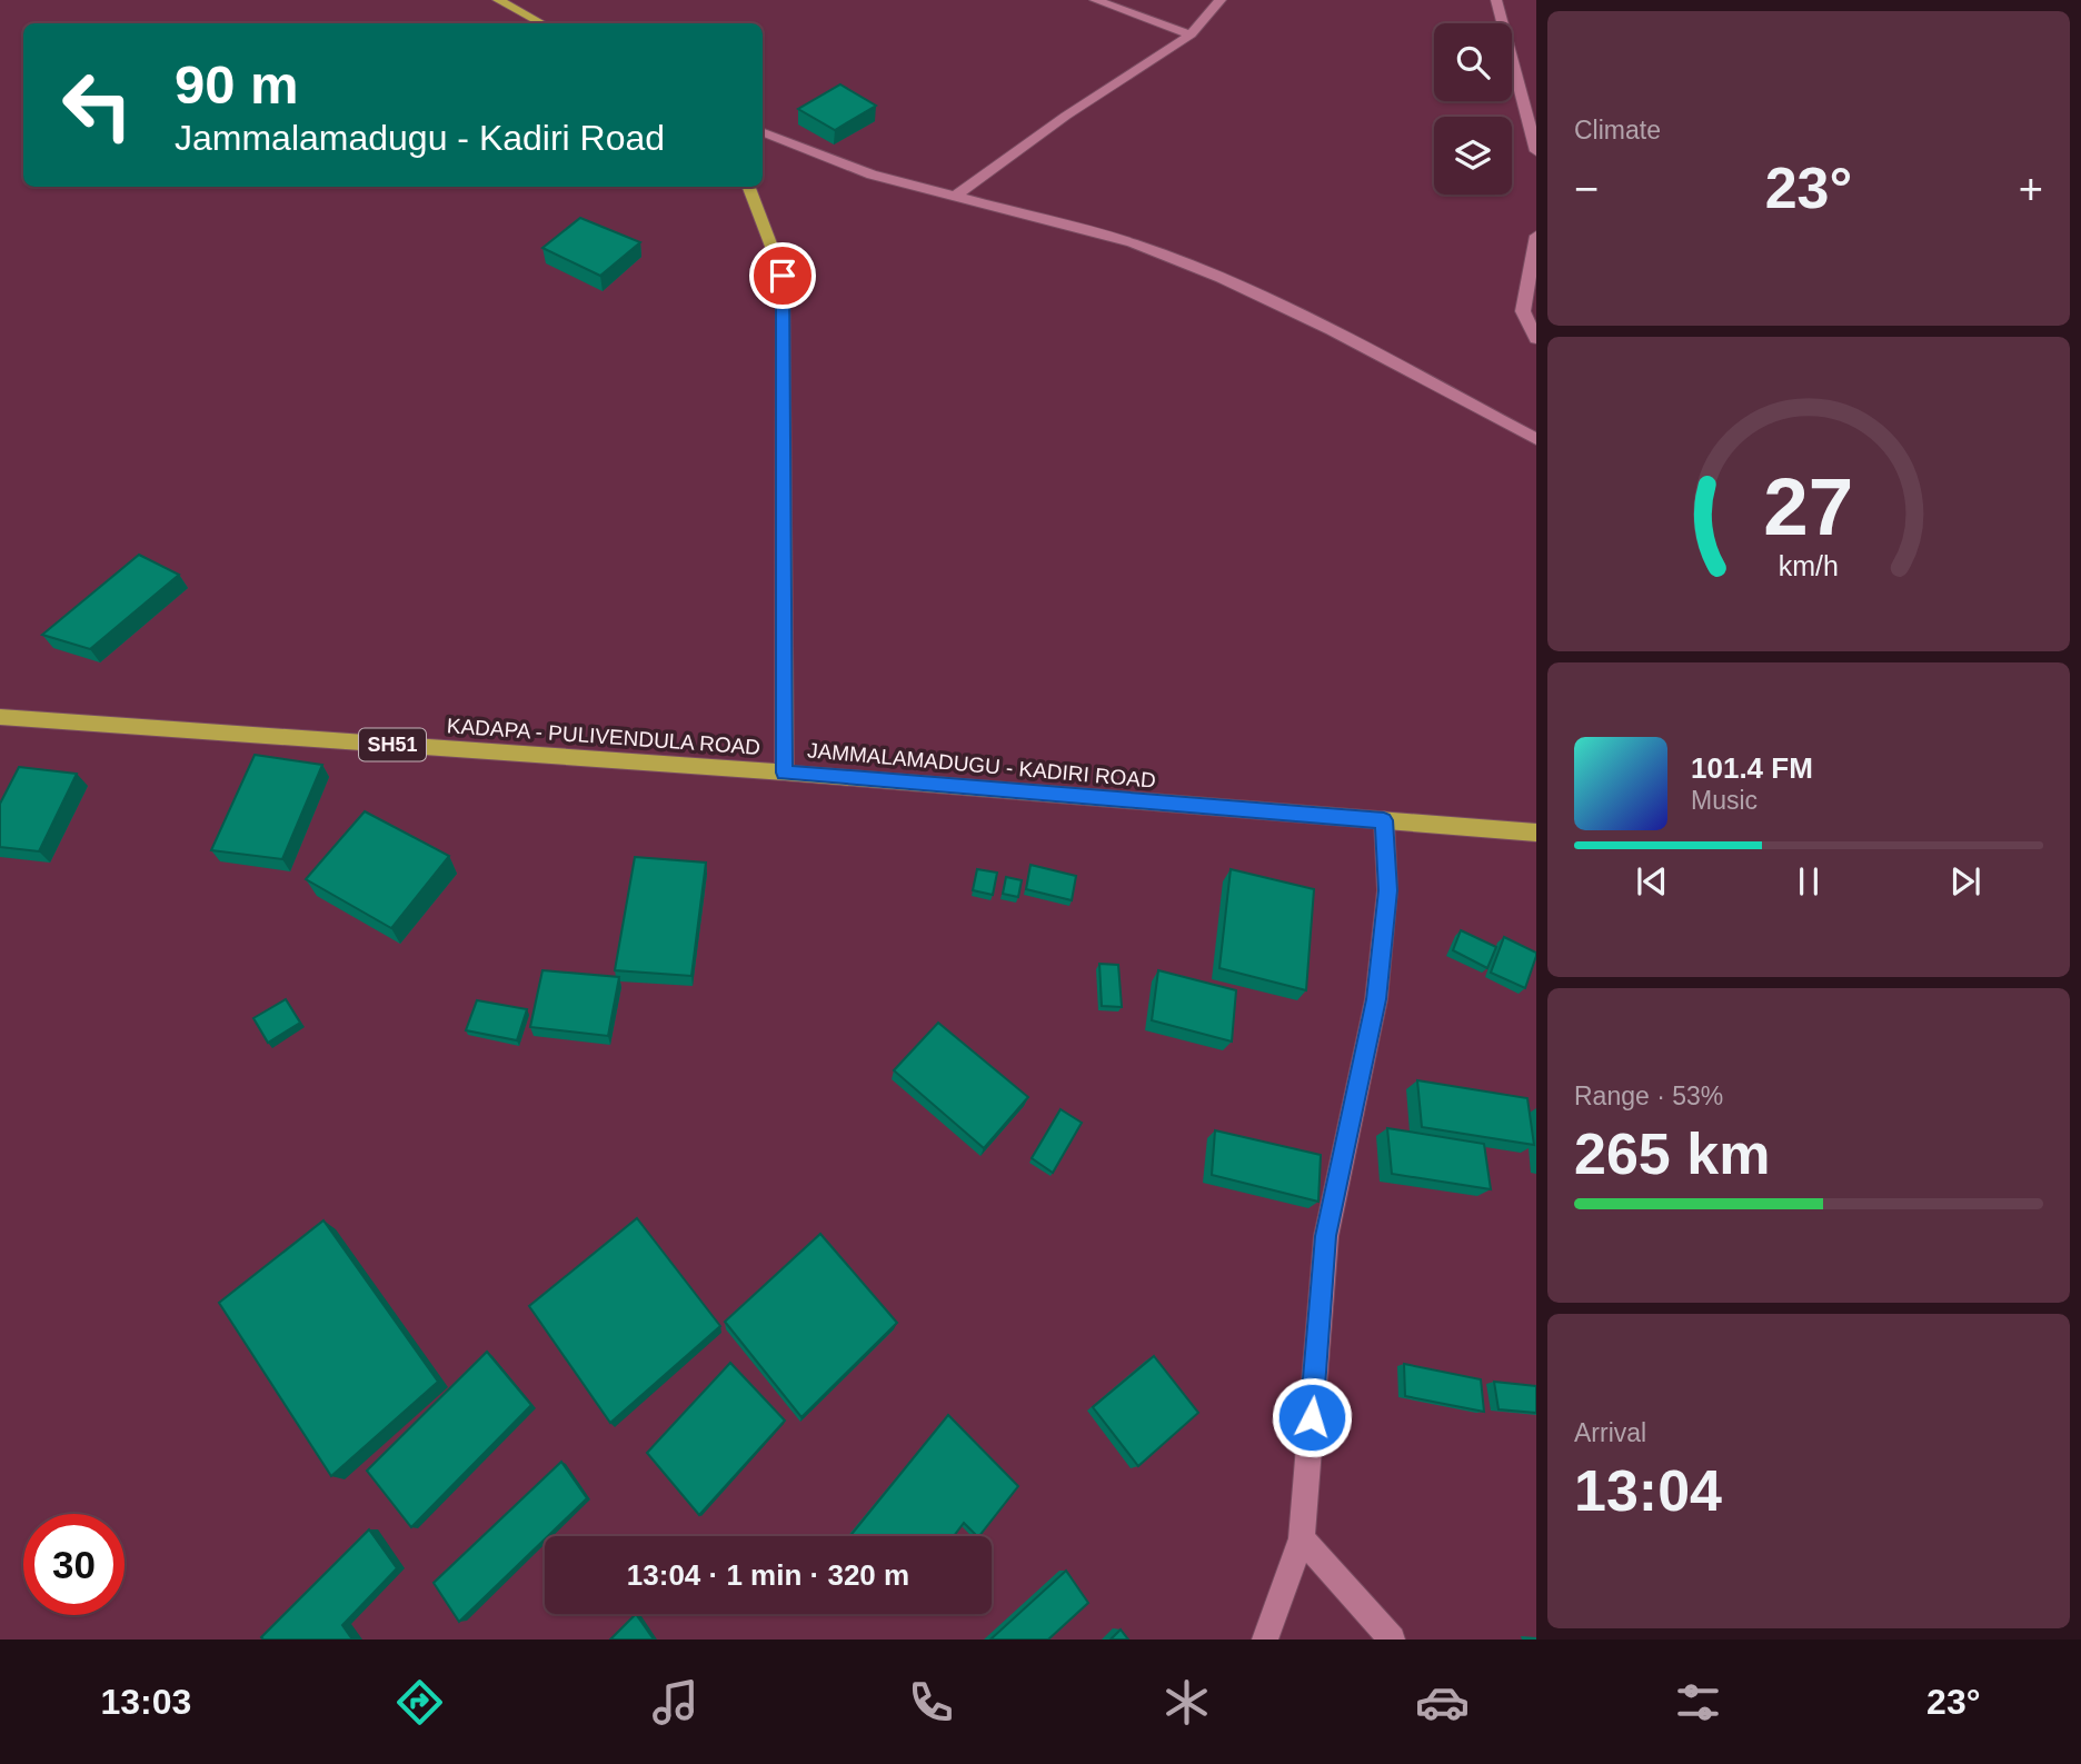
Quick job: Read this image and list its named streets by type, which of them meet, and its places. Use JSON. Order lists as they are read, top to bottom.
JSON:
{
  "streets": {
    "main road": ["KADAPA - PULIVENDULA ROAD", "SH51", "JAMMALAMADUGU - KADIRI ROAD"]
  },
  "crossings": [
    ["KADAPA - PULIVENDULA ROAD", "JAMMALAMADUGU - KADIRI ROAD"]
  ],
  "page": {
    "tile": [
      "Climate",
      ["Range · 53%", "265 km"],
      ["Arrival", "13:04"]
    ],
    "turn": ["90 m", "Jammalamadugu - Kadiri Road"],
    "heat": ["−", "23°", "+"],
    "song": ["101.4 FM", "Music"],
    "limit": "30",
    "trip": "13:04 · 1 min · 320 m",
    "tabs": ["13:03", "23°"],
    "gauge": ["27", "km/h"]
  }
}
